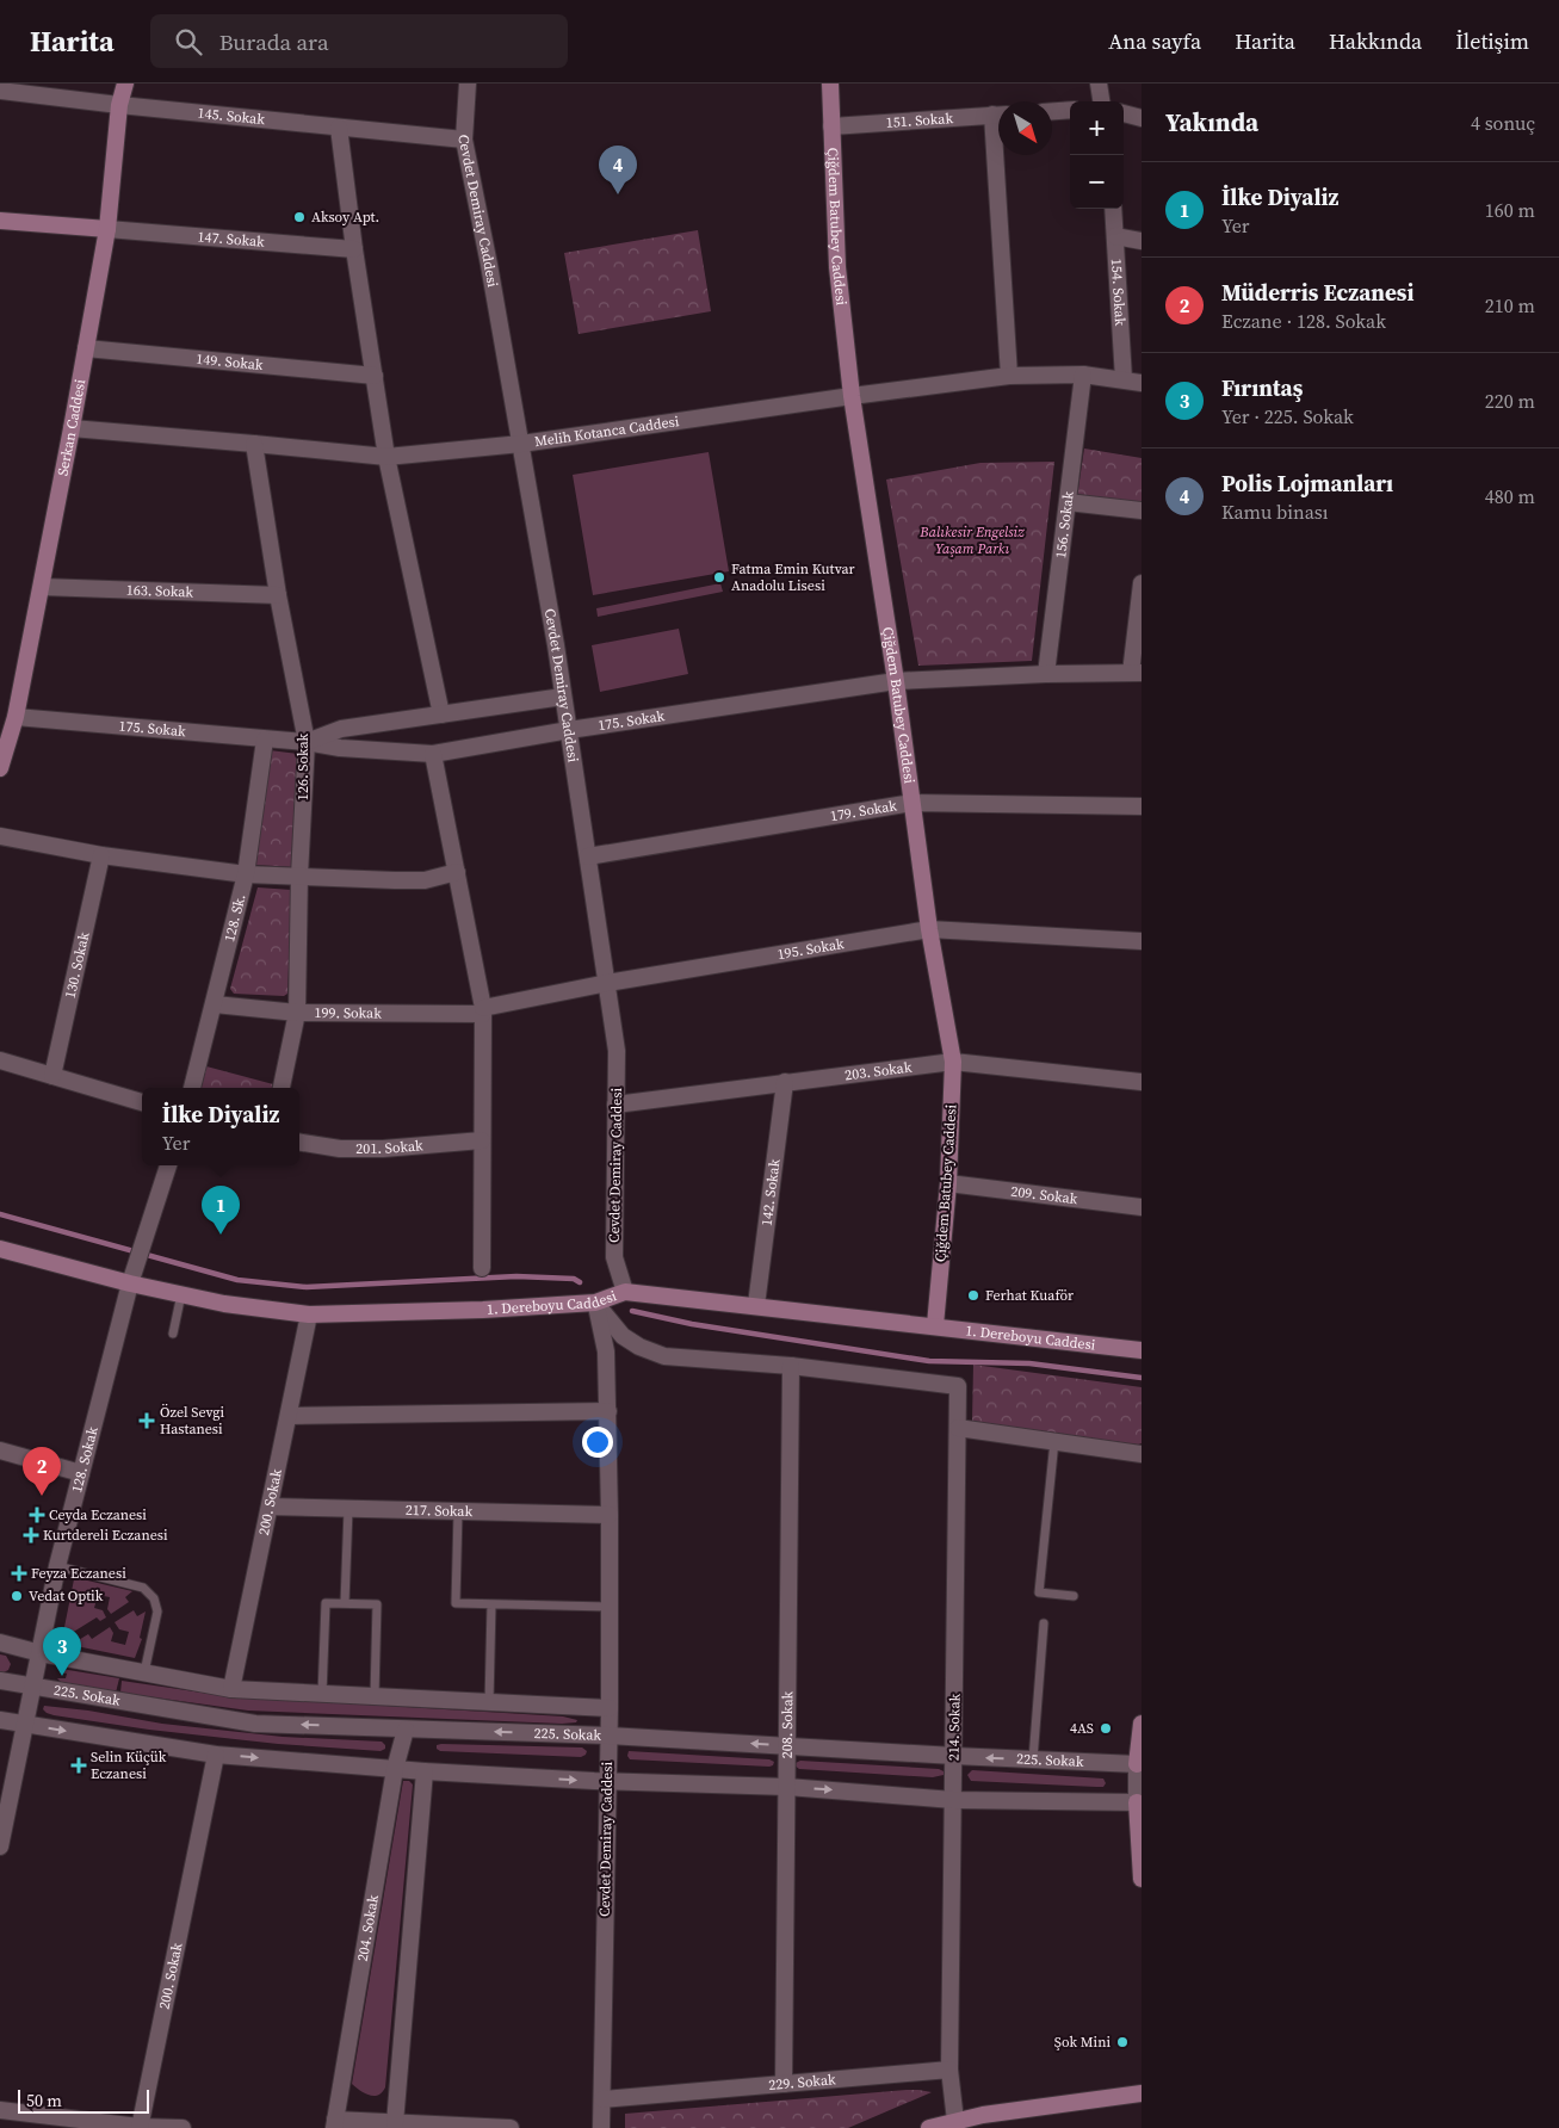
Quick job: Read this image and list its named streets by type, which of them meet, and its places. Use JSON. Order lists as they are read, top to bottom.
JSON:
{
  "streets": {
    "main road": ["Çiğdem Batubey Caddesi", "Serkan Caddesi", "1. Dereboyu Caddesi"],
    "street": [
      "145. Sokak",
      "151. Sokak",
      "Cevdet Demiray Caddesi",
      "147. Sokak",
      "154. Sokak",
      "149. Sokak",
      "Melih Kotanca Caddesi",
      "156. Sokak",
      "163. Sokak",
      "175. Sokak",
      "126. Sokak",
      "179. Sokak",
      "128. Sk.",
      "195. Sokak",
      "130. Sokak",
      "199. Sokak",
      "203. Sokak",
      "201. Sokak",
      "142. Sokak",
      "209. Sokak",
      "128. Sokak",
      "200. Sokak",
      "217. Sokak",
      "225. Sokak",
      "208. Sokak",
      "214. Sokak",
      "204. Sokak",
      "229. Sokak"
    ]
  },
  "crossings": [
    ["145. Sokak", "Cevdet Demiray Caddesi"],
    ["145. Sokak", "Serkan Caddesi"],
    ["151. Sokak", "Çiğdem Batubey Caddesi"],
    ["Cevdet Demiray Caddesi", "Melih Kotanca Caddesi"],
    ["Cevdet Demiray Caddesi", "175. Sokak"],
    ["Cevdet Demiray Caddesi", "179. Sokak"],
    ["Cevdet Demiray Caddesi", "195. Sokak"],
    ["Cevdet Demiray Caddesi", "203. Sokak"],
    ["Cevdet Demiray Caddesi", "1. Dereboyu Caddesi"],
    ["Cevdet Demiray Caddesi", "217. Sokak"],
    ["Cevdet Demiray Caddesi", "225. Sokak"],
    ["Cevdet Demiray Caddesi", "229. Sokak"],
    ["Çiğdem Batubey Caddesi", "Melih Kotanca Caddesi"],
    ["Çiğdem Batubey Caddesi", "175. Sokak"],
    ["Çiğdem Batubey Caddesi", "179. Sokak"],
    ["Çiğdem Batubey Caddesi", "195. Sokak"],
    ["Çiğdem Batubey Caddesi", "203. Sokak"],
    ["Çiğdem Batubey Caddesi", "209. Sokak"],
    ["Çiğdem Batubey Caddesi", "1. Dereboyu Caddesi"],
    ["147. Sokak", "Serkan Caddesi"],
    ["154. Sokak", "Melih Kotanca Caddesi"],
    ["149. Sokak", "Serkan Caddesi"],
    ["Serkan Caddesi", "Melih Kotanca Caddesi"],
    ["Serkan Caddesi", "163. Sokak"],
    ["Serkan Caddesi", "175. Sokak"],
    ["Melih Kotanca Caddesi", "156. Sokak"],
    ["Melih Kotanca Caddesi", "126. Sokak"],
    ["156. Sokak", "175. Sokak"],
    ["163. Sokak", "126. Sokak"],
    ["175. Sokak", "126. Sokak"],
    ["175. Sokak", "128. Sk."],
    ["126. Sokak", "199. Sokak"],
    ["128. Sk.", "199. Sokak"],
    ["195. Sokak", "199. Sokak"],
    ["203. Sokak", "142. Sokak"],
    ["142. Sokak", "1. Dereboyu Caddesi"],
    ["1. Dereboyu Caddesi", "128. Sokak"],
    ["1. Dereboyu Caddesi", "200. Sokak"],
    ["128. Sokak", "225. Sokak"],
    ["200. Sokak", "217. Sokak"],
    ["225. Sokak", "208. Sokak"],
    ["225. Sokak", "214. Sokak"],
    ["225. Sokak", "204. Sokak"],
    ["208. Sokak", "214. Sokak"],
    ["208. Sokak", "229. Sokak"],
    ["214. Sokak", "229. Sokak"]
  ],
  "parks": ["Balıkesir Engelsiz Yaşam Parkı"],
  "places": {
    "other": [
      "Aksoy Apt.",
      "Fatma Emin Kutvar Anadolu Lisesi",
      "Ferhat Kuaför",
      "Vedat Optik",
      "4AS",
      "Şok Mini"
    ],
    "health": [
      "Özel Sevgi Hastanesi",
      "Ceyda Eczanesi",
      "Kurtdereli Eczanesi",
      "Feyza Eczanesi",
      "Selin Küçük Eczanesi"
    ]
  },
  "scale_bar": "50 m",
  "north": "bottom right",
  "page": {
    "header": "Harita",
    "search": "Burada ara",
    "nav": [
      "Ana sayfa",
      "Harita",
      "Hakkında",
      "İletişim"
    ],
    "heading": ["Yakında", "4 sonuç"],
    "map_buttons": ["+", "−"],
    "pins": [
      "4",
      "1",
      "2",
      "3"
    ],
    "list": [
      {
        "mark": "1",
        "name": "İlke Diyaliz",
        "note": "Yer",
        "value": "160 m"
      },
      {
        "mark": "2",
        "name": "Müderris Eczanesi",
        "note": "Eczane · 128. Sokak",
        "value": "210 m"
      },
      {
        "mark": "3",
        "name": "Fırıntaş",
        "note": "Yer · 225. Sokak",
        "value": "220 m"
      },
      {
        "mark": "4",
        "name": "Polis Lojmanları",
        "note": "Kamu binası",
        "value": "480 m"
      }
    ],
    "popup": ["İlke Diyaliz", "Yer"],
    "scale": "50 m"
  }
}
